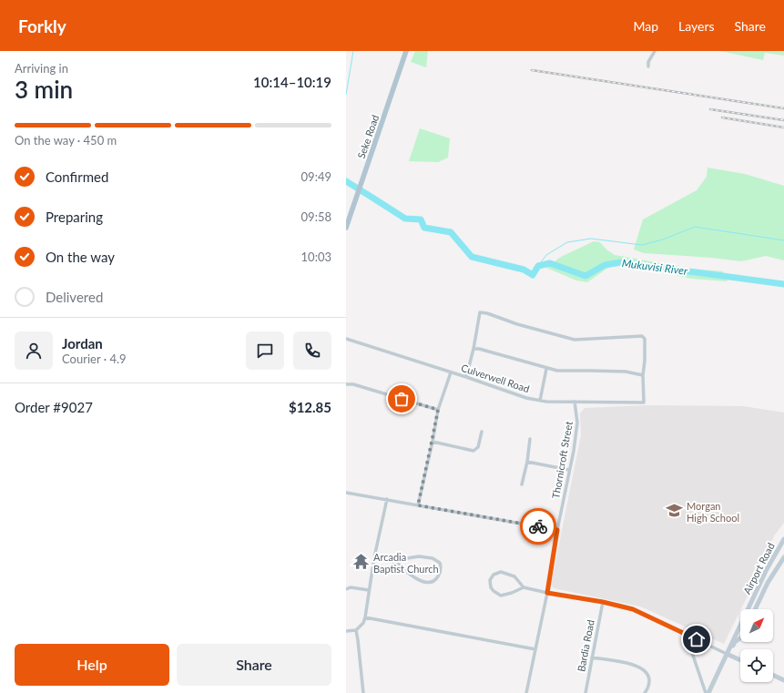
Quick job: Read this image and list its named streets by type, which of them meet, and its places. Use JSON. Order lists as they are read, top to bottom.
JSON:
{
  "streets": {
    "main road": ["Seke Road"],
    "street": [
      "Culverwell Road",
      "Thornicroft Street",
      "Airport Road",
      "Bardia Road"
    ]
  },
  "crossings": [
    ["Culverwell Road", "Thornicroft Street"]
  ],
  "water": ["Mukuvisi River"],
  "places": {
    "school or university": ["Morgan High School"],
    "temple": ["Arcadia Baptist Church"]
  },
  "north": "top right",
  "page": {
    "header": "Forkly",
    "nav": ["Map", "Layers", "Share"],
    "heading": ["3 min", "Arriving in", "10:14–10:19"],
    "panel": [
      "Jordan",
      "Courier · 4.9",
      "Order #9027",
      "$12.85"
    ],
    "bar": "On the way · 450 m",
    "list": [
      ["Confirmed", "09:49"],
      ["Preparing", "09:58"],
      ["On the way", "10:03"],
      "Delivered"
    ],
    "buttons": ["Help", "Share"]
  }
}
